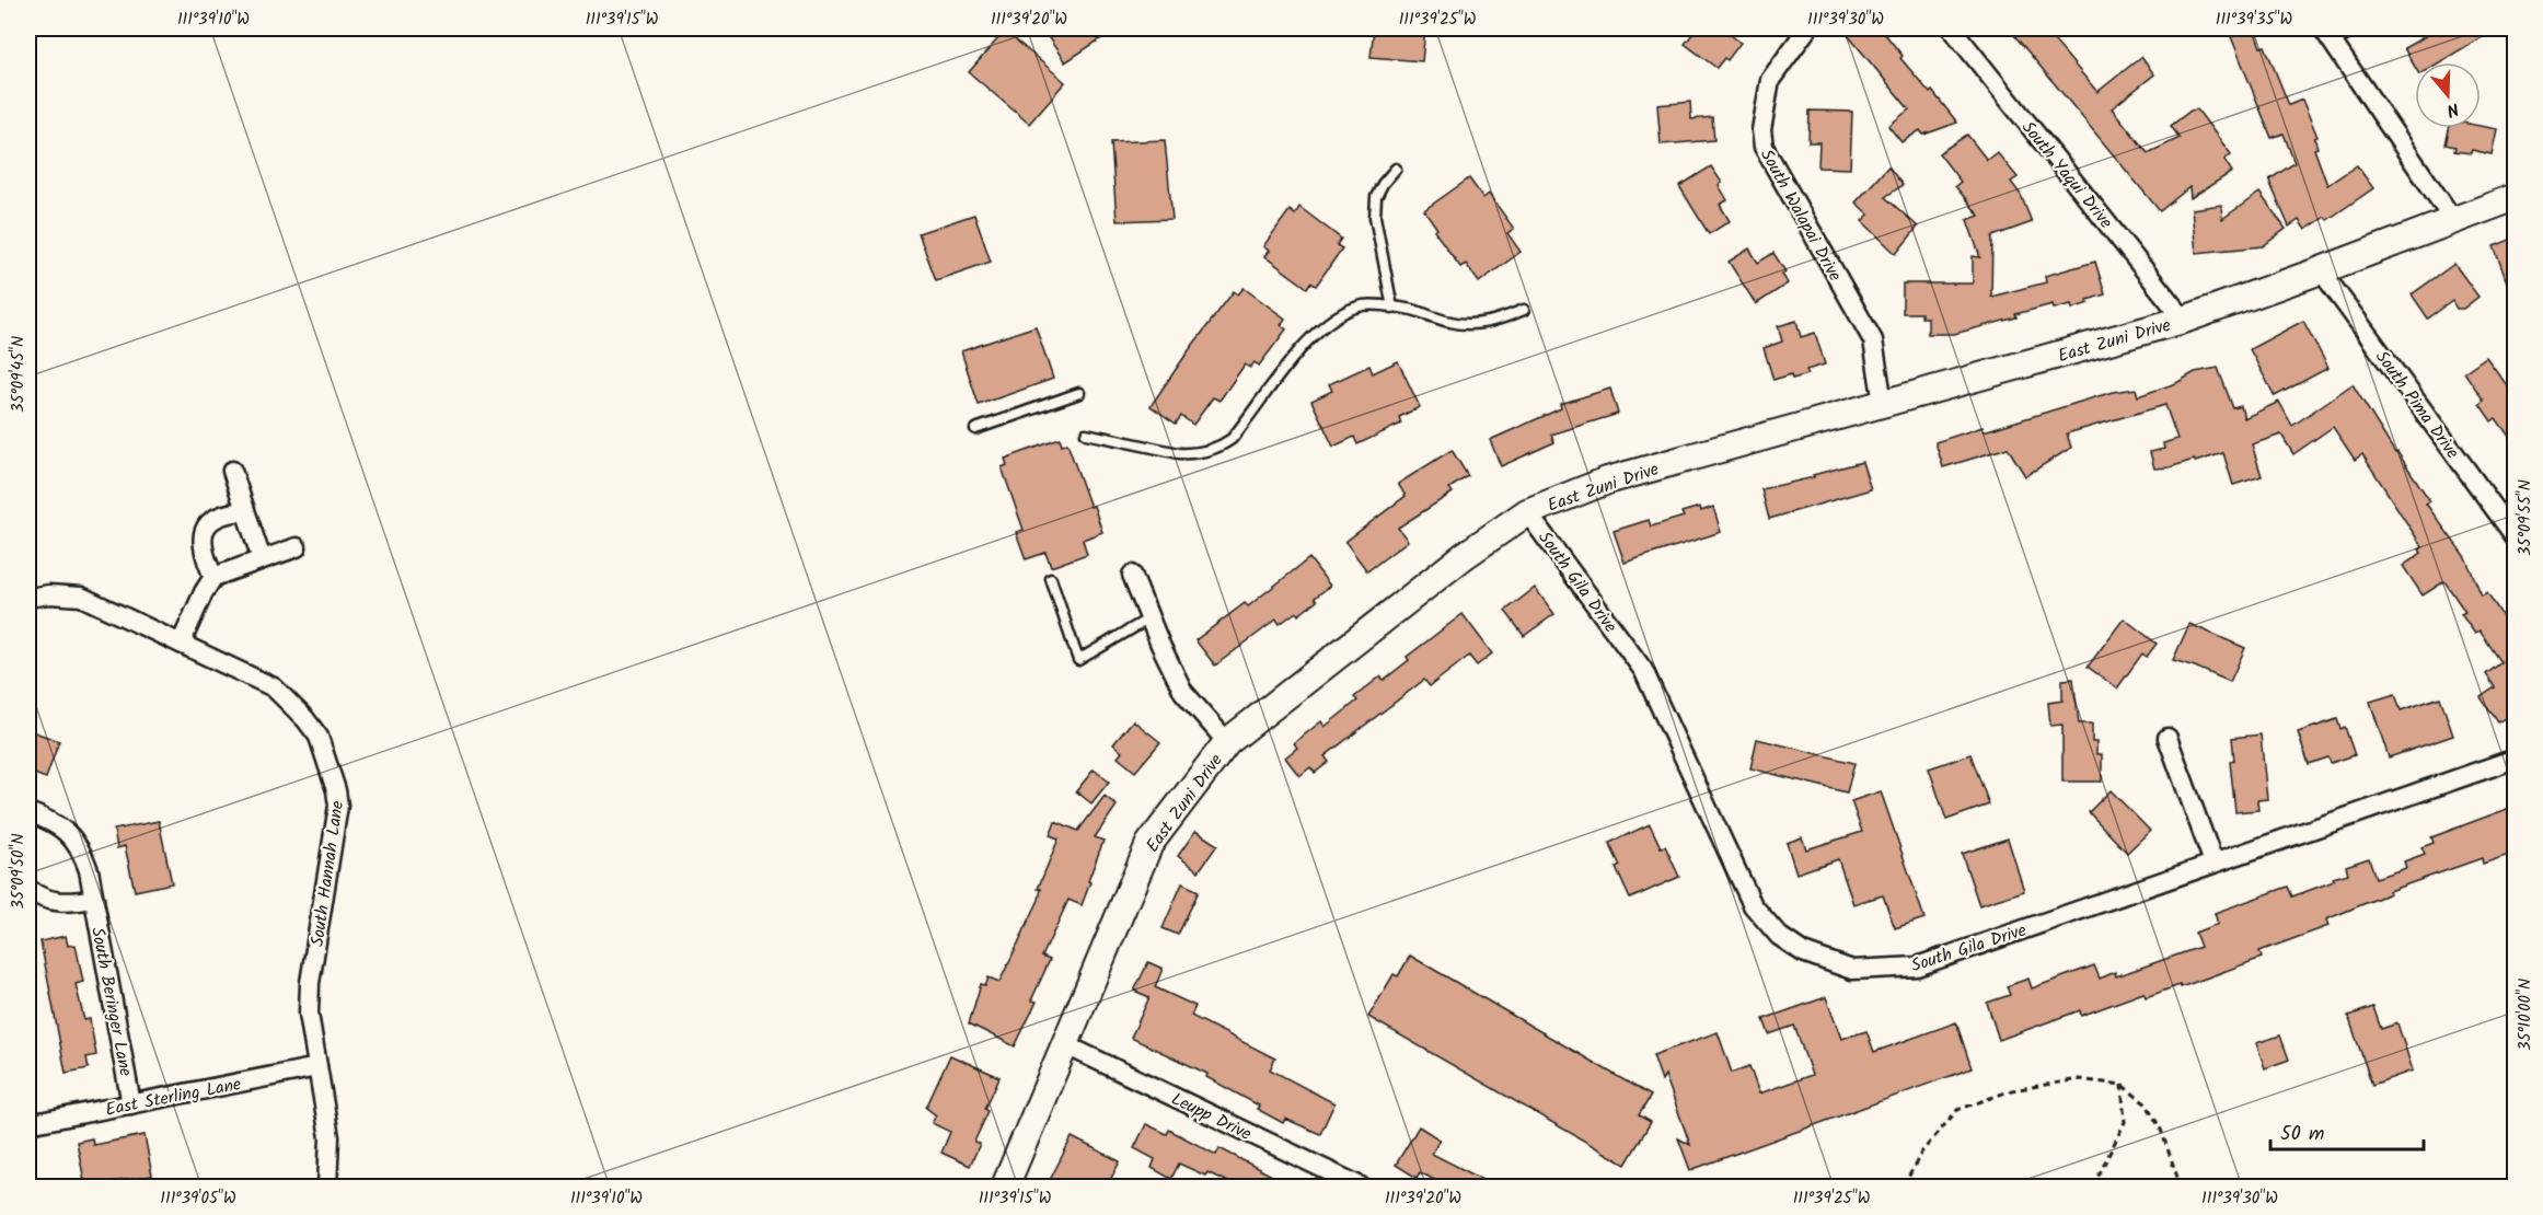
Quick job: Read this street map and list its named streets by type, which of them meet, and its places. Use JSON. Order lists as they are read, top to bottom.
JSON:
{
  "streets": {
    "street": [
      "South Yaqui Drive",
      "South Walapai Drive",
      "East Zuni Drive",
      "South Pima Drive",
      "South Gila Drive",
      "South Hannah Lane",
      "South Beringer Lane",
      "East Sterling Lane",
      "Leupp Drive"
    ]
  },
  "crossings": [
    ["South Yaqui Drive", "East Zuni Drive"],
    ["South Walapai Drive", "East Zuni Drive"],
    ["East Zuni Drive", "South Pima Drive"],
    ["East Zuni Drive", "South Gila Drive"],
    ["East Zuni Drive", "Leupp Drive"],
    ["South Hannah Lane", "East Sterling Lane"],
    ["South Beringer Lane", "East Sterling Lane"]
  ],
  "scale_bar": "50 m",
  "north": "bottom",
  "coordinates": [
    "111°39'10\"W",
    "111°39'15\"W",
    "111°39'20\"W",
    "111°39'25\"W",
    "111°39'30\"W",
    "111°39'35\"W",
    "35°09'45\"N",
    "35°09'55\"N",
    "35°09'50\"N",
    "35°10'00\"N",
    "111°39'05\"W"
  ]
}
